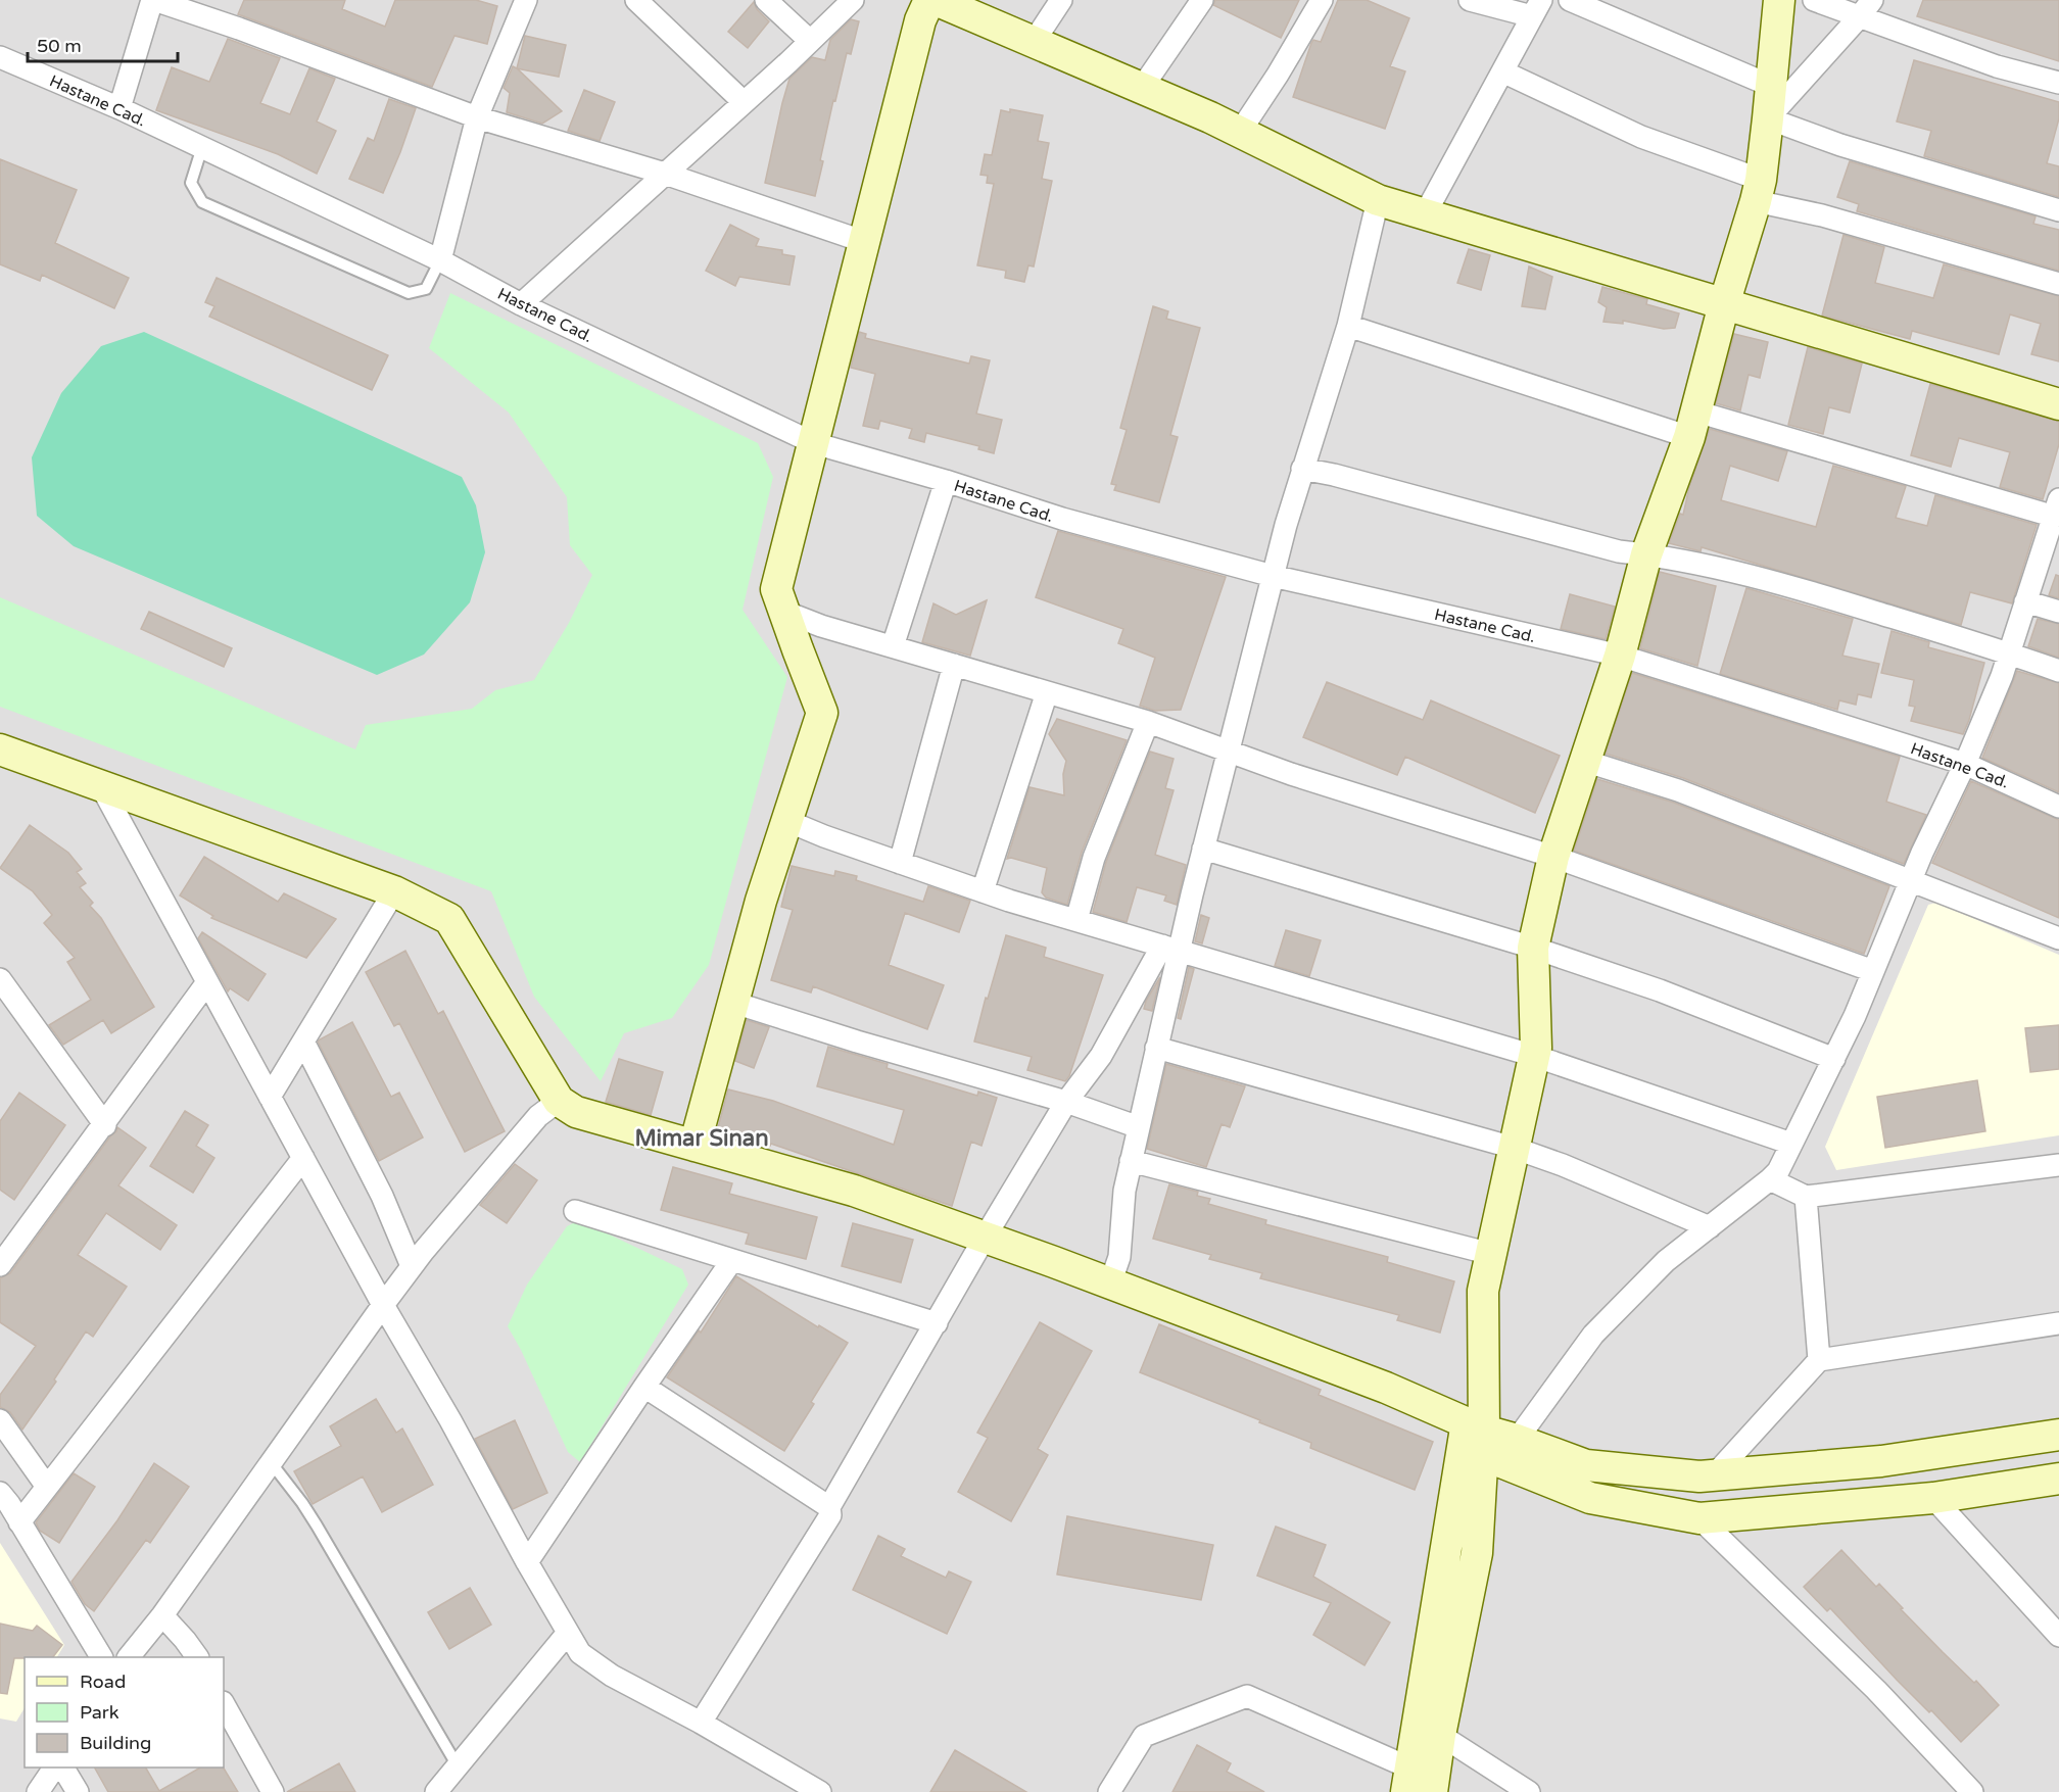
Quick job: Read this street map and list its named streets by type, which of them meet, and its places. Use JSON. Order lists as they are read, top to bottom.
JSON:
{
  "streets": {
    "street": ["Hastane Cad."]
  },
  "districts": ["Mimar Sinan"],
  "legend": ["Road", "Park", "Building"],
  "scale_bar": "50 m"
}
